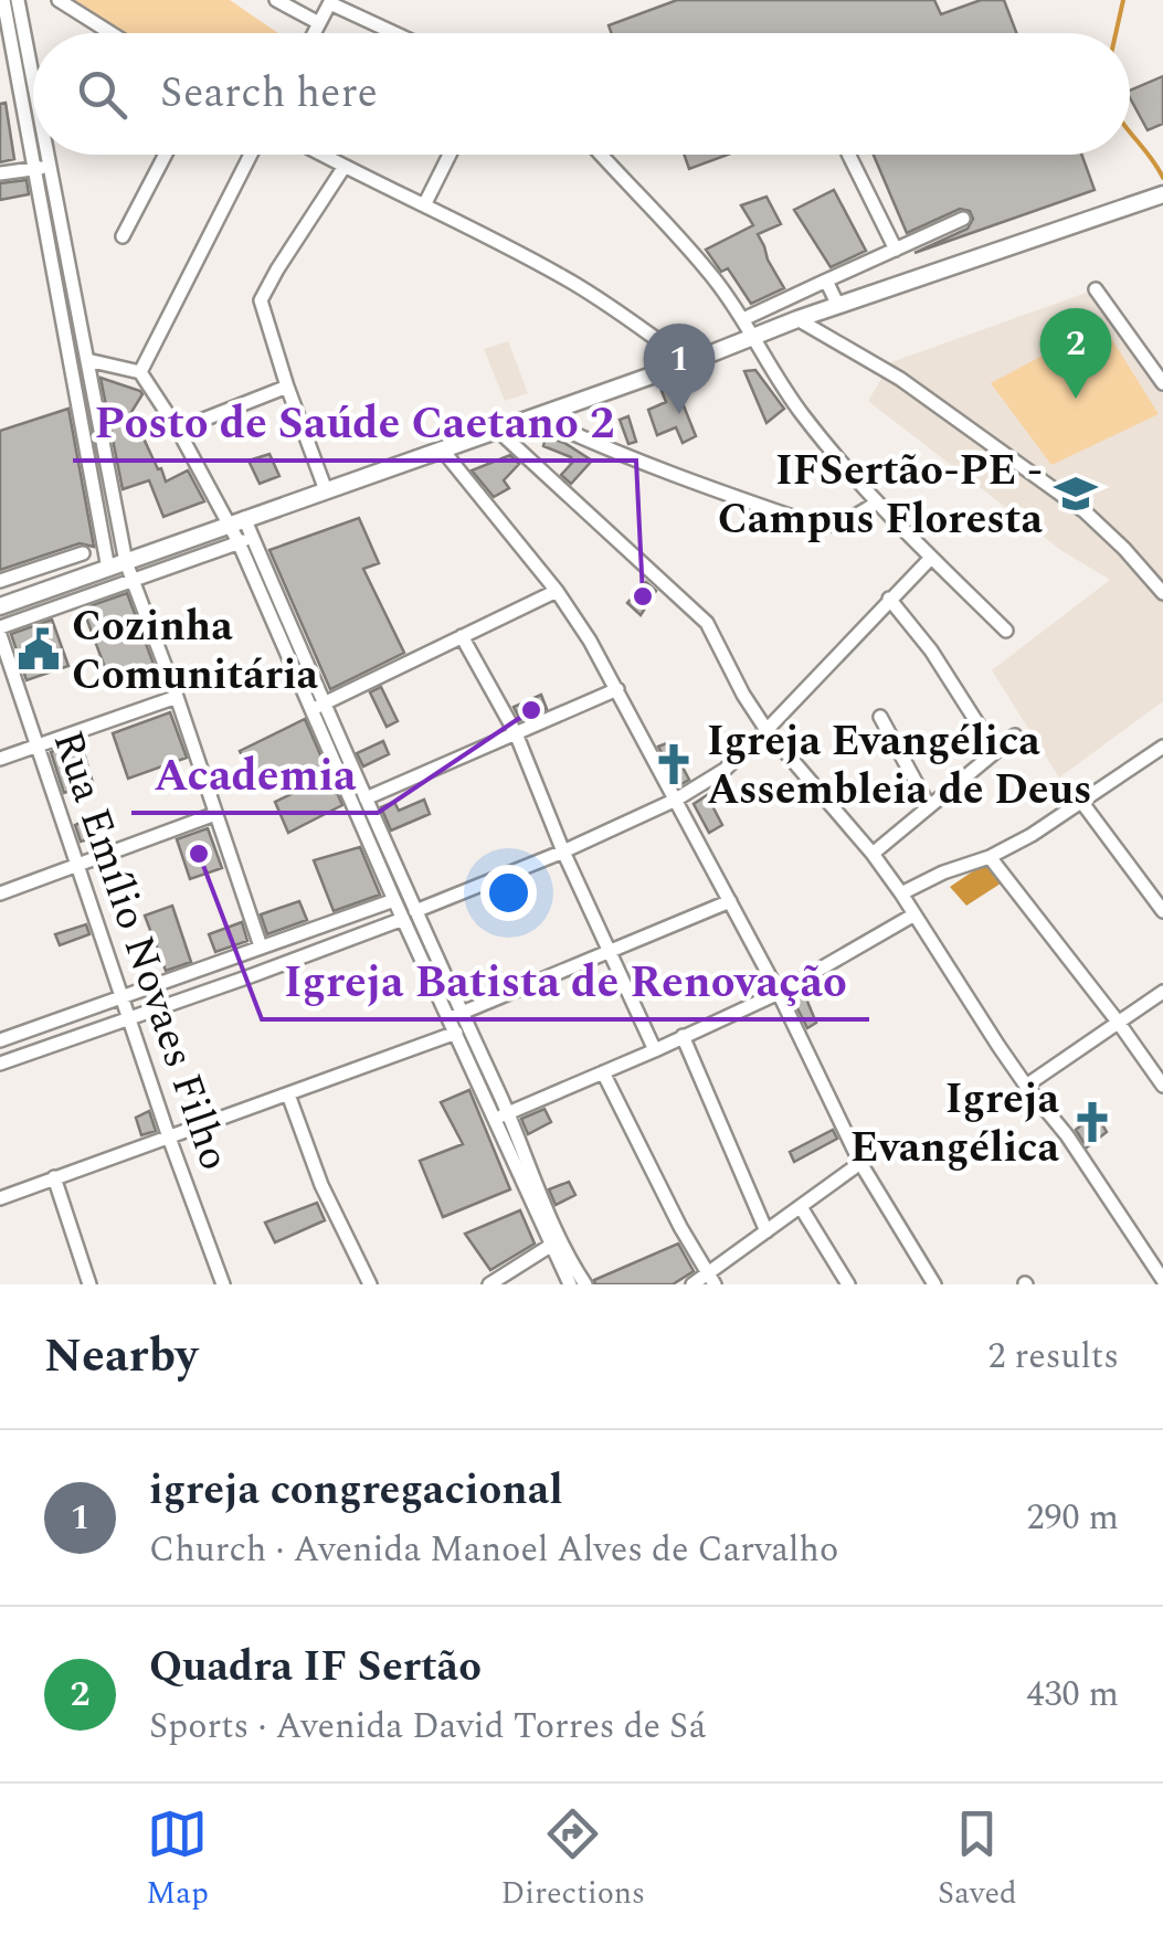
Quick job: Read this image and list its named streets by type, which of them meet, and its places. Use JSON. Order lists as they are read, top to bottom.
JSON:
{
  "streets": {
    "street": ["Rua Emílio Novaes Filho"]
  },
  "places": {
    "school or university": ["IFSertão-PE - Campus Floresta"],
    "other": ["Posto de Saúde Caetano 2", "Academia", "Igreja Batista de Renovação"],
    "public building": ["Cozinha Comunitária"],
    "church": ["Igreja Evangélica Assembleia de Deus", "Igreja Evangélica"]
  },
  "page": {
    "search": "Search here",
    "pins": ["2", "1"],
    "heading": ["Nearby", "2 results"],
    "list": [
      {
        "mark": "1",
        "name": "igreja congregacional",
        "note": "Church · Avenida Manoel Alves de Carvalho",
        "value": "290 m"
      },
      {
        "mark": "2",
        "name": "Quadra IF Sertão",
        "note": "Sports · Avenida David Torres de Sá",
        "value": "430 m"
      }
    ],
    "nav": ["Map", "Directions", "Saved"]
  }
}
